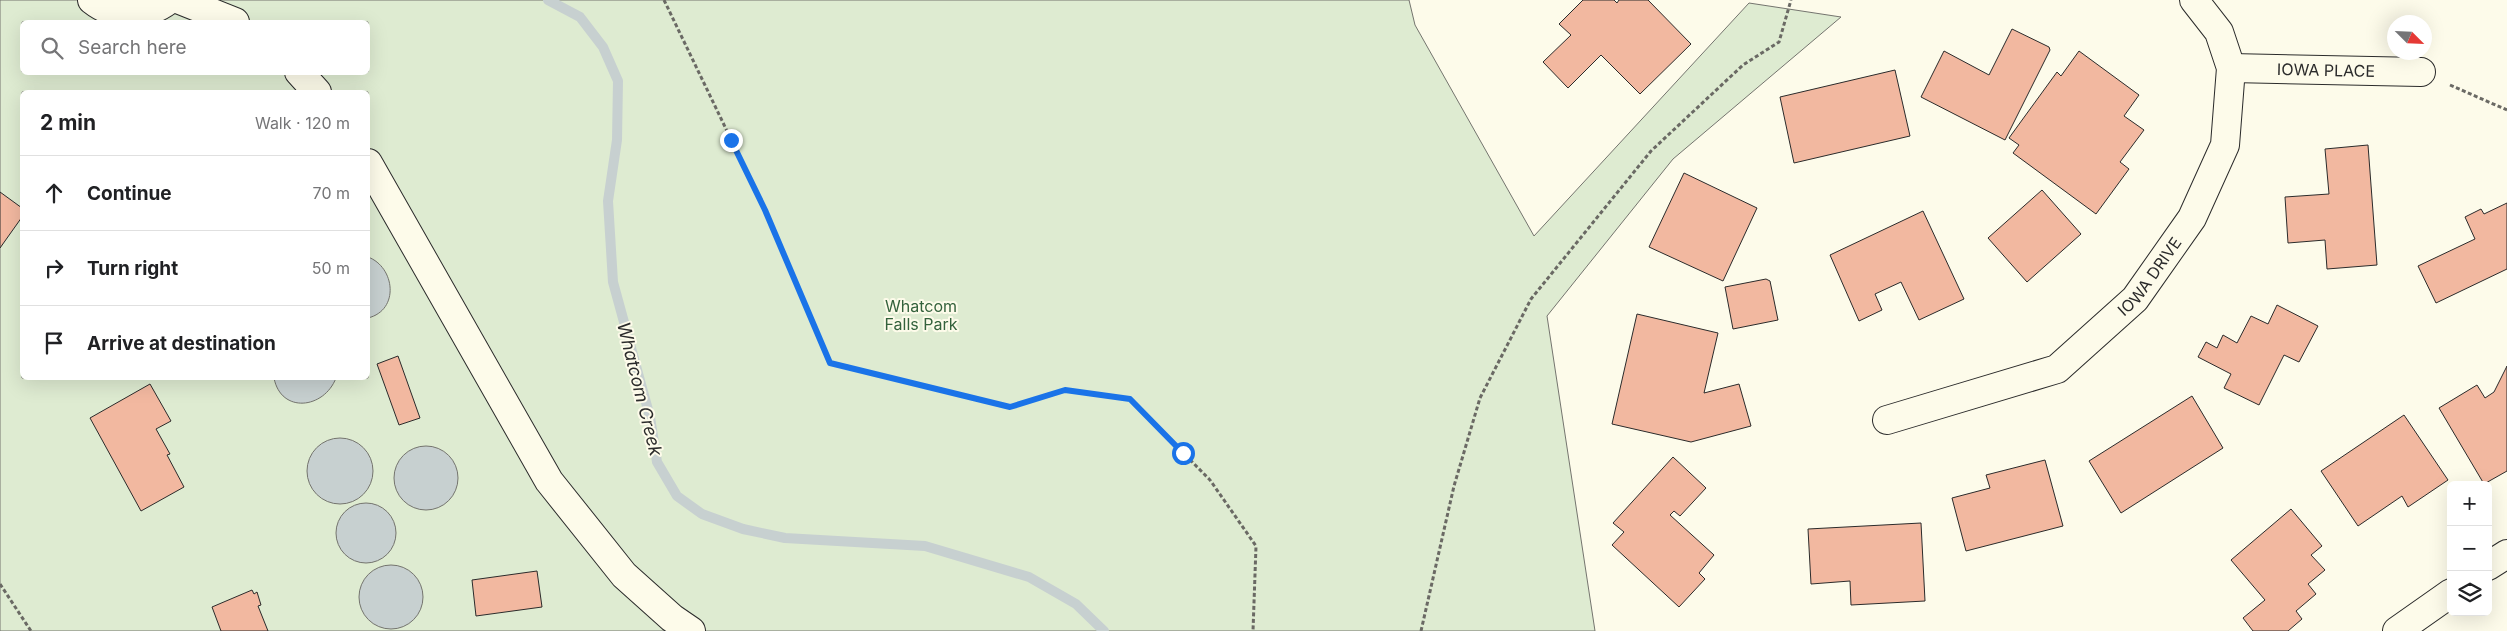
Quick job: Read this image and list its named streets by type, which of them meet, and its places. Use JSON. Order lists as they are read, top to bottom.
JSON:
{
  "streets": {
    "street": ["IOWA PLACE", "IOWA DRIVE"]
  },
  "crossings": [
    ["IOWA PLACE", "IOWA DRIVE"]
  ],
  "water": ["Whatcom Creek"],
  "parks": ["Whatcom Falls Park"],
  "north": "bottom right",
  "page": {
    "search": "Search here",
    "heading": ["2 min", "Walk · 120 m"],
    "list": [
      ["Continue", "70 m"],
      ["Turn right", "50 m"],
      "Arrive at destination"
    ],
    "map_buttons": ["+", "−"]
  }
}
